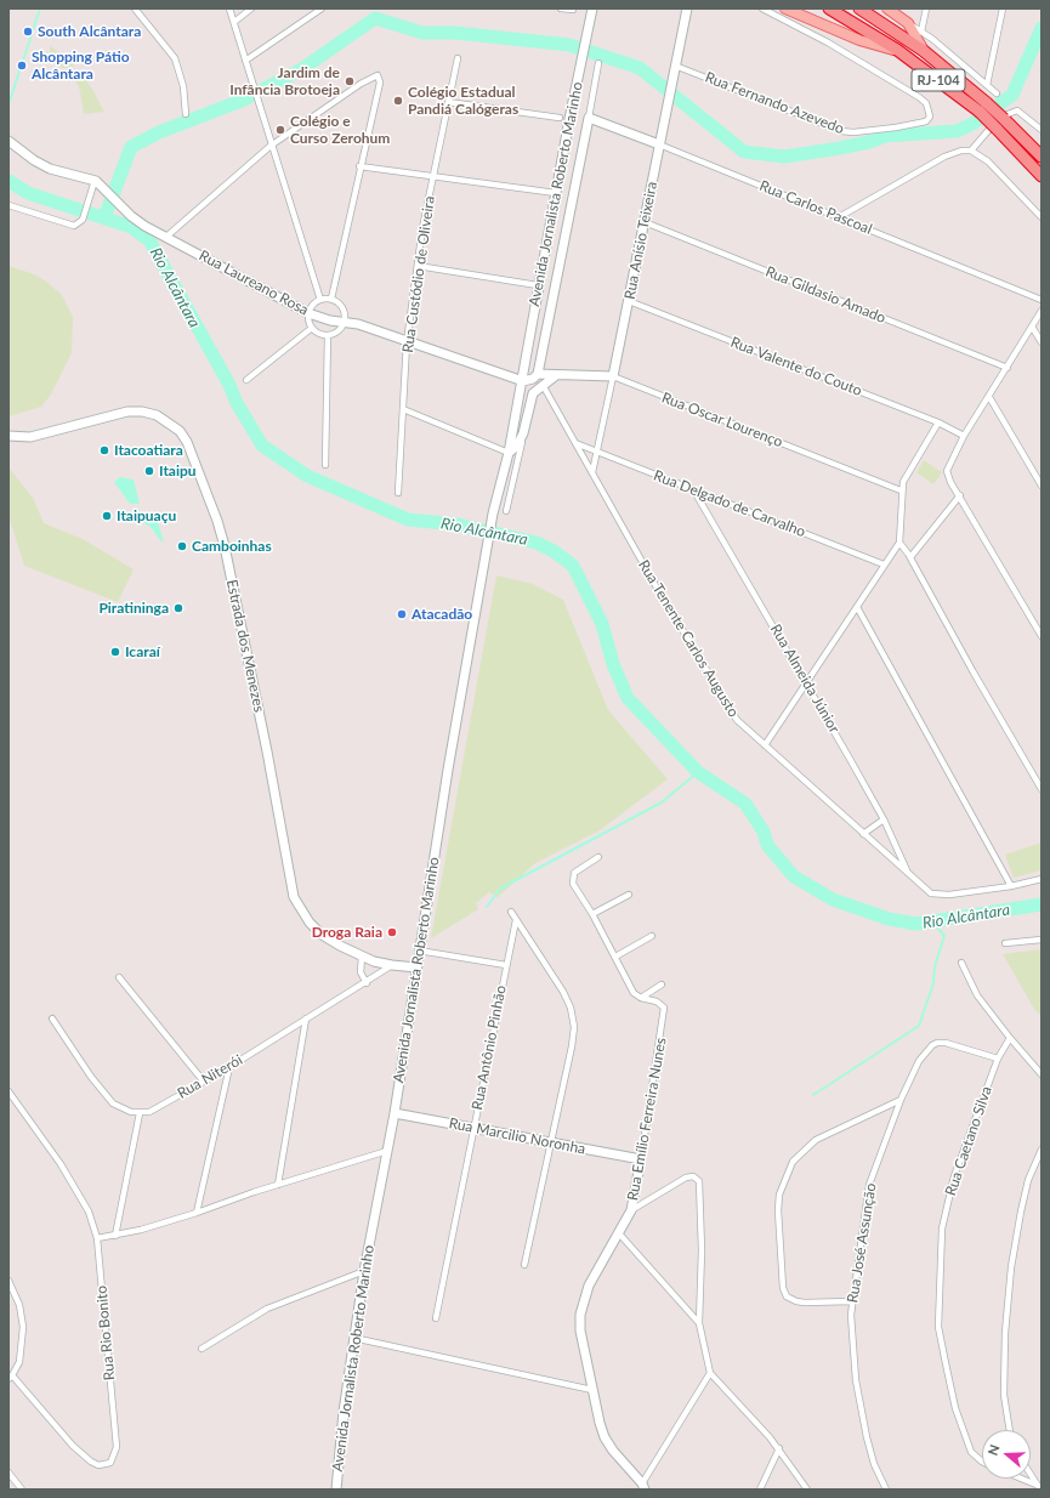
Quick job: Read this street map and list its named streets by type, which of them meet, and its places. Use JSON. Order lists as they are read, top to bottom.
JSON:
{
  "streets": {
    "highway": ["RJ-104"],
    "main road": [
      "Avenida Jornalista Roberto Marinho",
      "Rua Carlos Pascoal",
      "Rua Anísio Teixeira",
      "Rua Laureano Rosa",
      "Rua Oscar Lourenço",
      "Estrada dos Menezes",
      "Rua Emílio Ferreira Nunes",
      "Rua Marcilio Noronha"
    ],
    "street": [
      "Rua Fernando Azevedo",
      "Rua Custódio de Oliveira",
      "Rua Gildasio Amado",
      "Rua Valente do Couto",
      "Rua Delgado de Carvalho",
      "Rua Tenente Carlos Augusto",
      "Rua Almeida Júnior",
      "Rua Antônio Pinhão",
      "Rua Niterói",
      "Rua Caetano Silva",
      "Rua José Assunção",
      "Rua Rio Bonito"
    ]
  },
  "crossings": [
    ["Rua Fernando Azevedo", "Rua Anísio Teixeira"],
    ["Avenida Jornalista Roberto Marinho", "Rua Carlos Pascoal"],
    ["Avenida Jornalista Roberto Marinho", "Rua Laureano Rosa"],
    ["Avenida Jornalista Roberto Marinho", "Rua Oscar Lourenço"],
    ["Avenida Jornalista Roberto Marinho", "Rua Tenente Carlos Augusto"],
    ["Avenida Jornalista Roberto Marinho", "Estrada dos Menezes"],
    ["Avenida Jornalista Roberto Marinho", "Rua Marcilio Noronha"],
    ["Rua Carlos Pascoal", "Rua Anísio Teixeira"],
    ["Rua Anísio Teixeira", "Rua Gildasio Amado"],
    ["Rua Anísio Teixeira", "Rua Valente do Couto"],
    ["Rua Anísio Teixeira", "Rua Oscar Lourenço"],
    ["Rua Anísio Teixeira", "Rua Delgado de Carvalho"],
    ["Rua Anísio Teixeira", "Rua Tenente Carlos Augusto"],
    ["Rua Custódio de Oliveira", "Rua Laureano Rosa"],
    ["Rua Delgado de Carvalho", "Rua Tenente Carlos Augusto"],
    ["Rua Delgado de Carvalho", "Rua Almeida Júnior"],
    ["Rua Tenente Carlos Augusto", "Rua Almeida Júnior"],
    ["Estrada dos Menezes", "Rua Niterói"],
    ["Rua Antônio Pinhão", "Rua Marcilio Noronha"],
    ["Rua Emílio Ferreira Nunes", "Rua Marcilio Noronha"],
    ["Rua Caetano Silva", "Rua José Assunção"]
  ],
  "water": ["Rio Alcântara"],
  "places": [
    "South Alcântara",
    "Shopping Pátio Alcântara",
    "Jardim de Infância Brotoeja",
    "Colégio Estadual Pandiá Calógeras",
    "Colégio e Curso Zerohum",
    "Itacoatiara",
    "Itaipu",
    "Itaipuaçu",
    "Camboinhas",
    "Piratininga",
    "Atacadão",
    "Icaraí",
    "Droga Raia"
  ],
  "north": "left"
}
